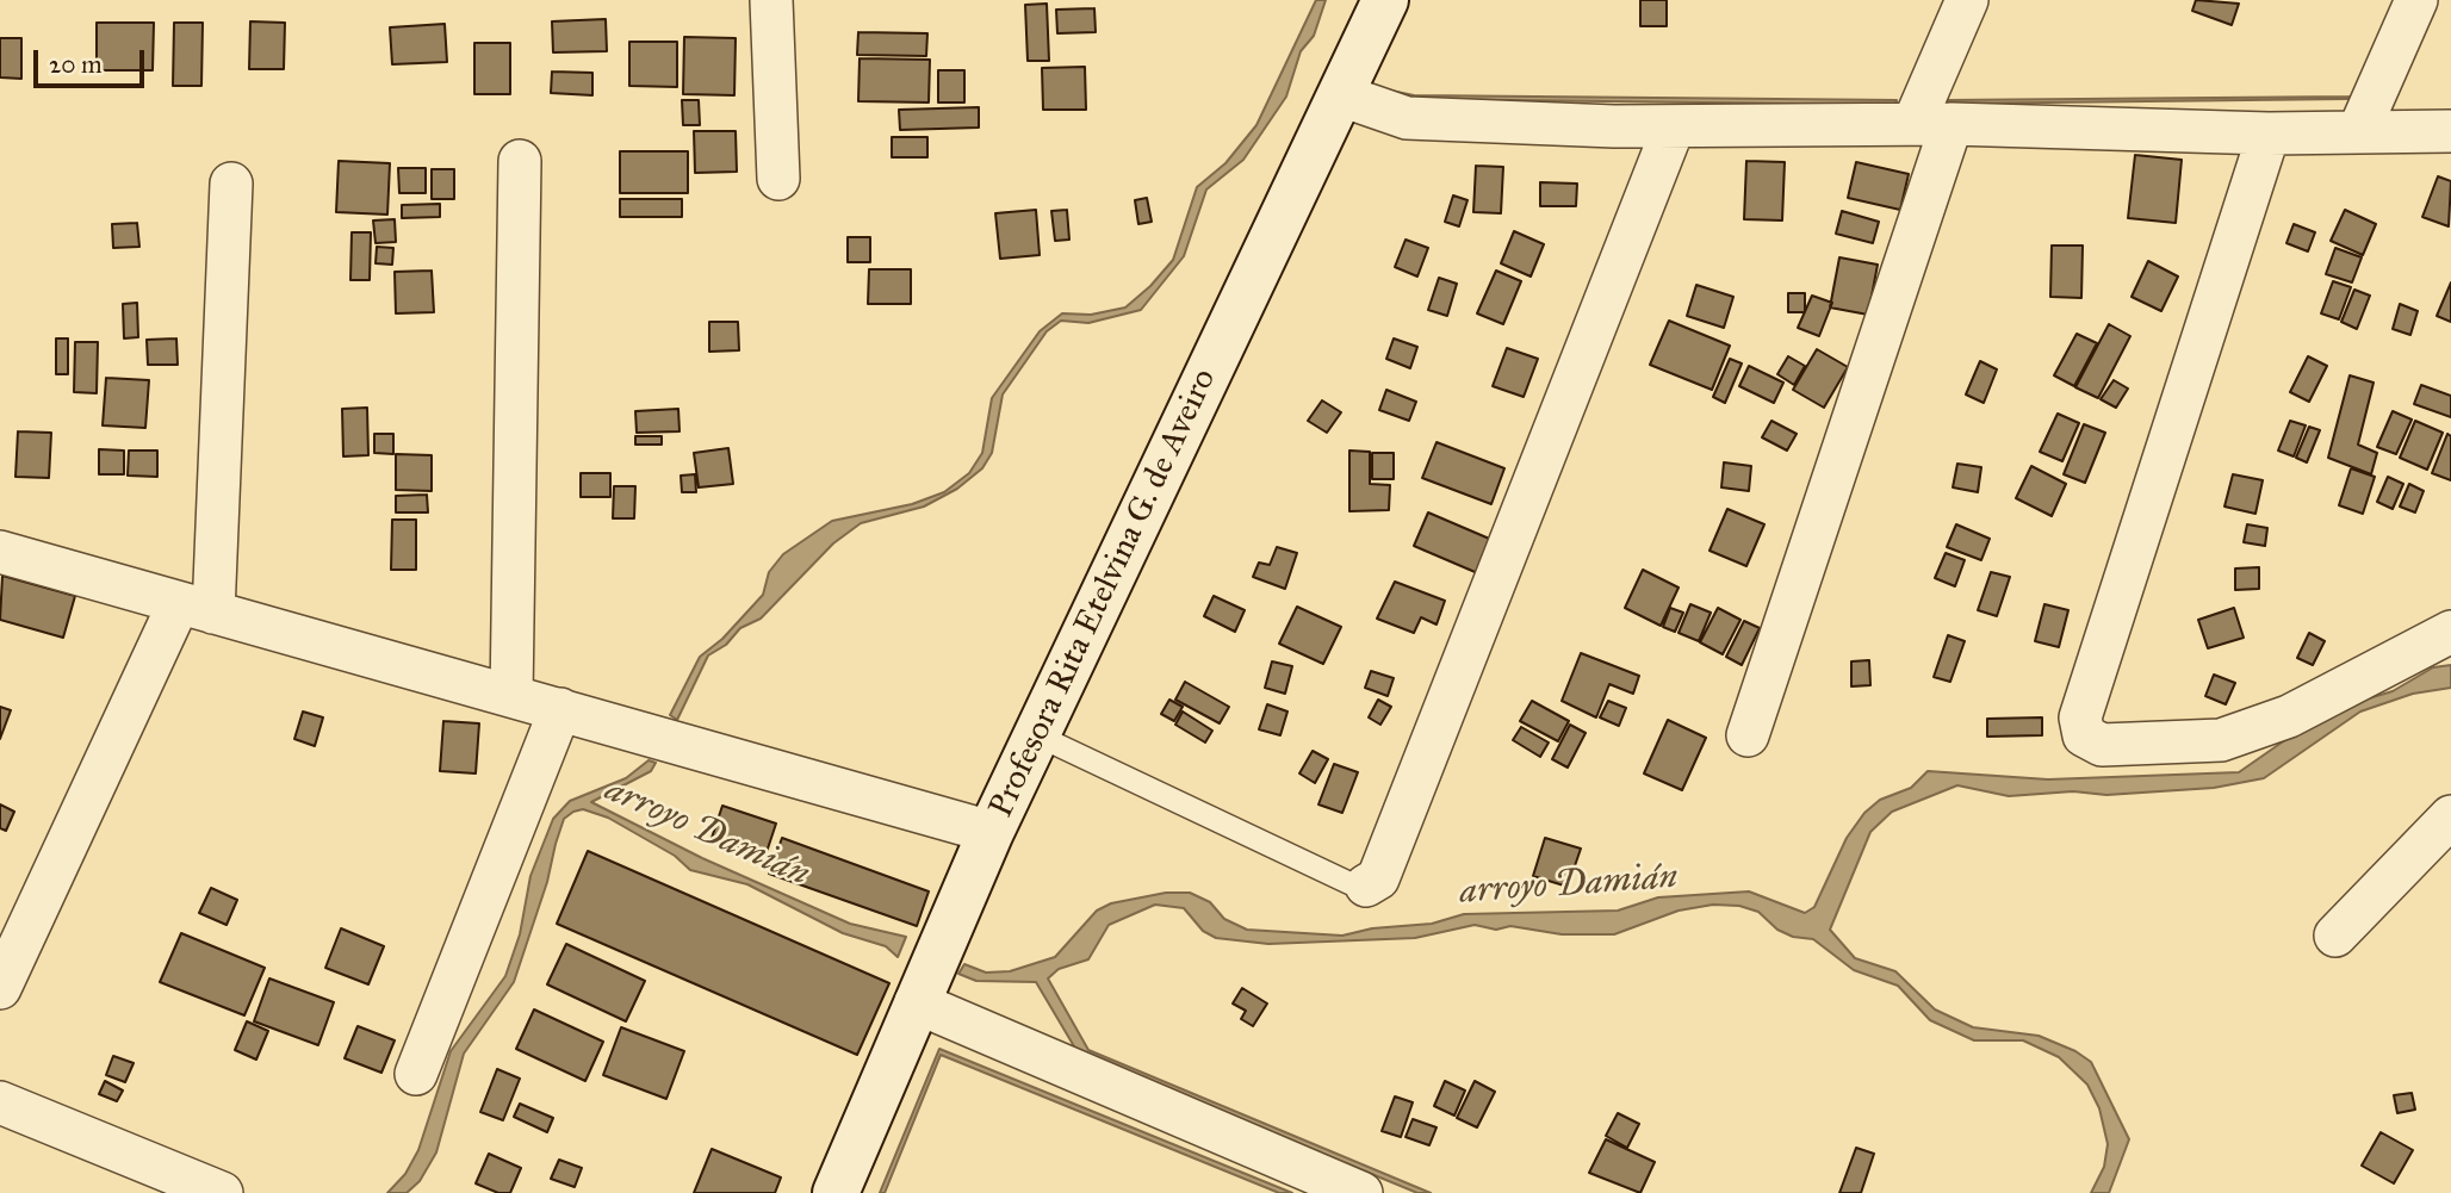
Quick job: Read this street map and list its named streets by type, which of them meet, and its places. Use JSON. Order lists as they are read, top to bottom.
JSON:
{
  "streets": {
    "street": ["Profesora Rita Etelvina G. de Aveiro"]
  },
  "water": ["arroyo Damián"],
  "scale_bar": "20 m"
}
